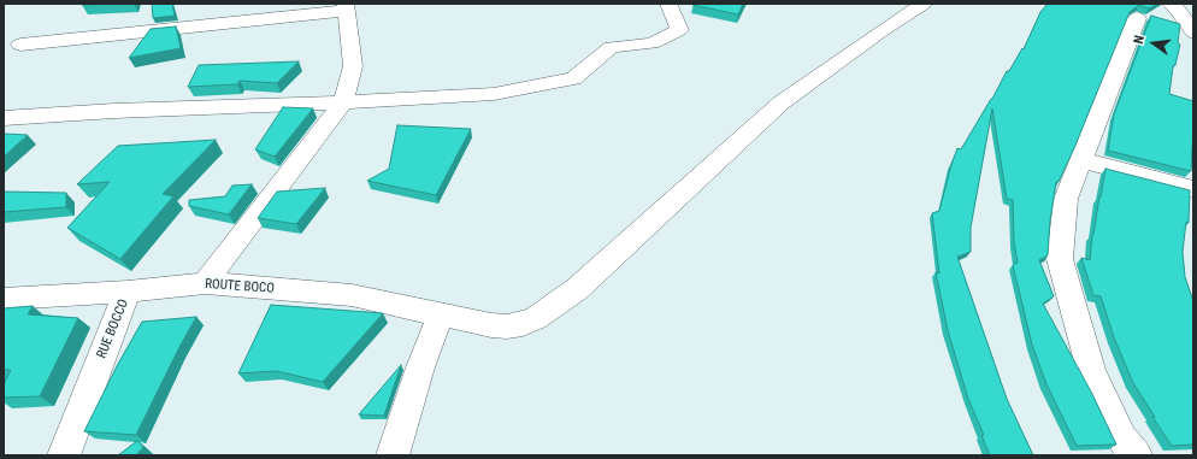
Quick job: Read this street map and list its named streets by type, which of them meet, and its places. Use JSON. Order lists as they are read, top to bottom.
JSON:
{
  "streets": {
    "street": ["ROUTE BOCO", "RUE BOCCO"]
  },
  "crossings": [
    ["ROUTE BOCO", "RUE BOCCO"]
  ],
  "north": "left"
}
